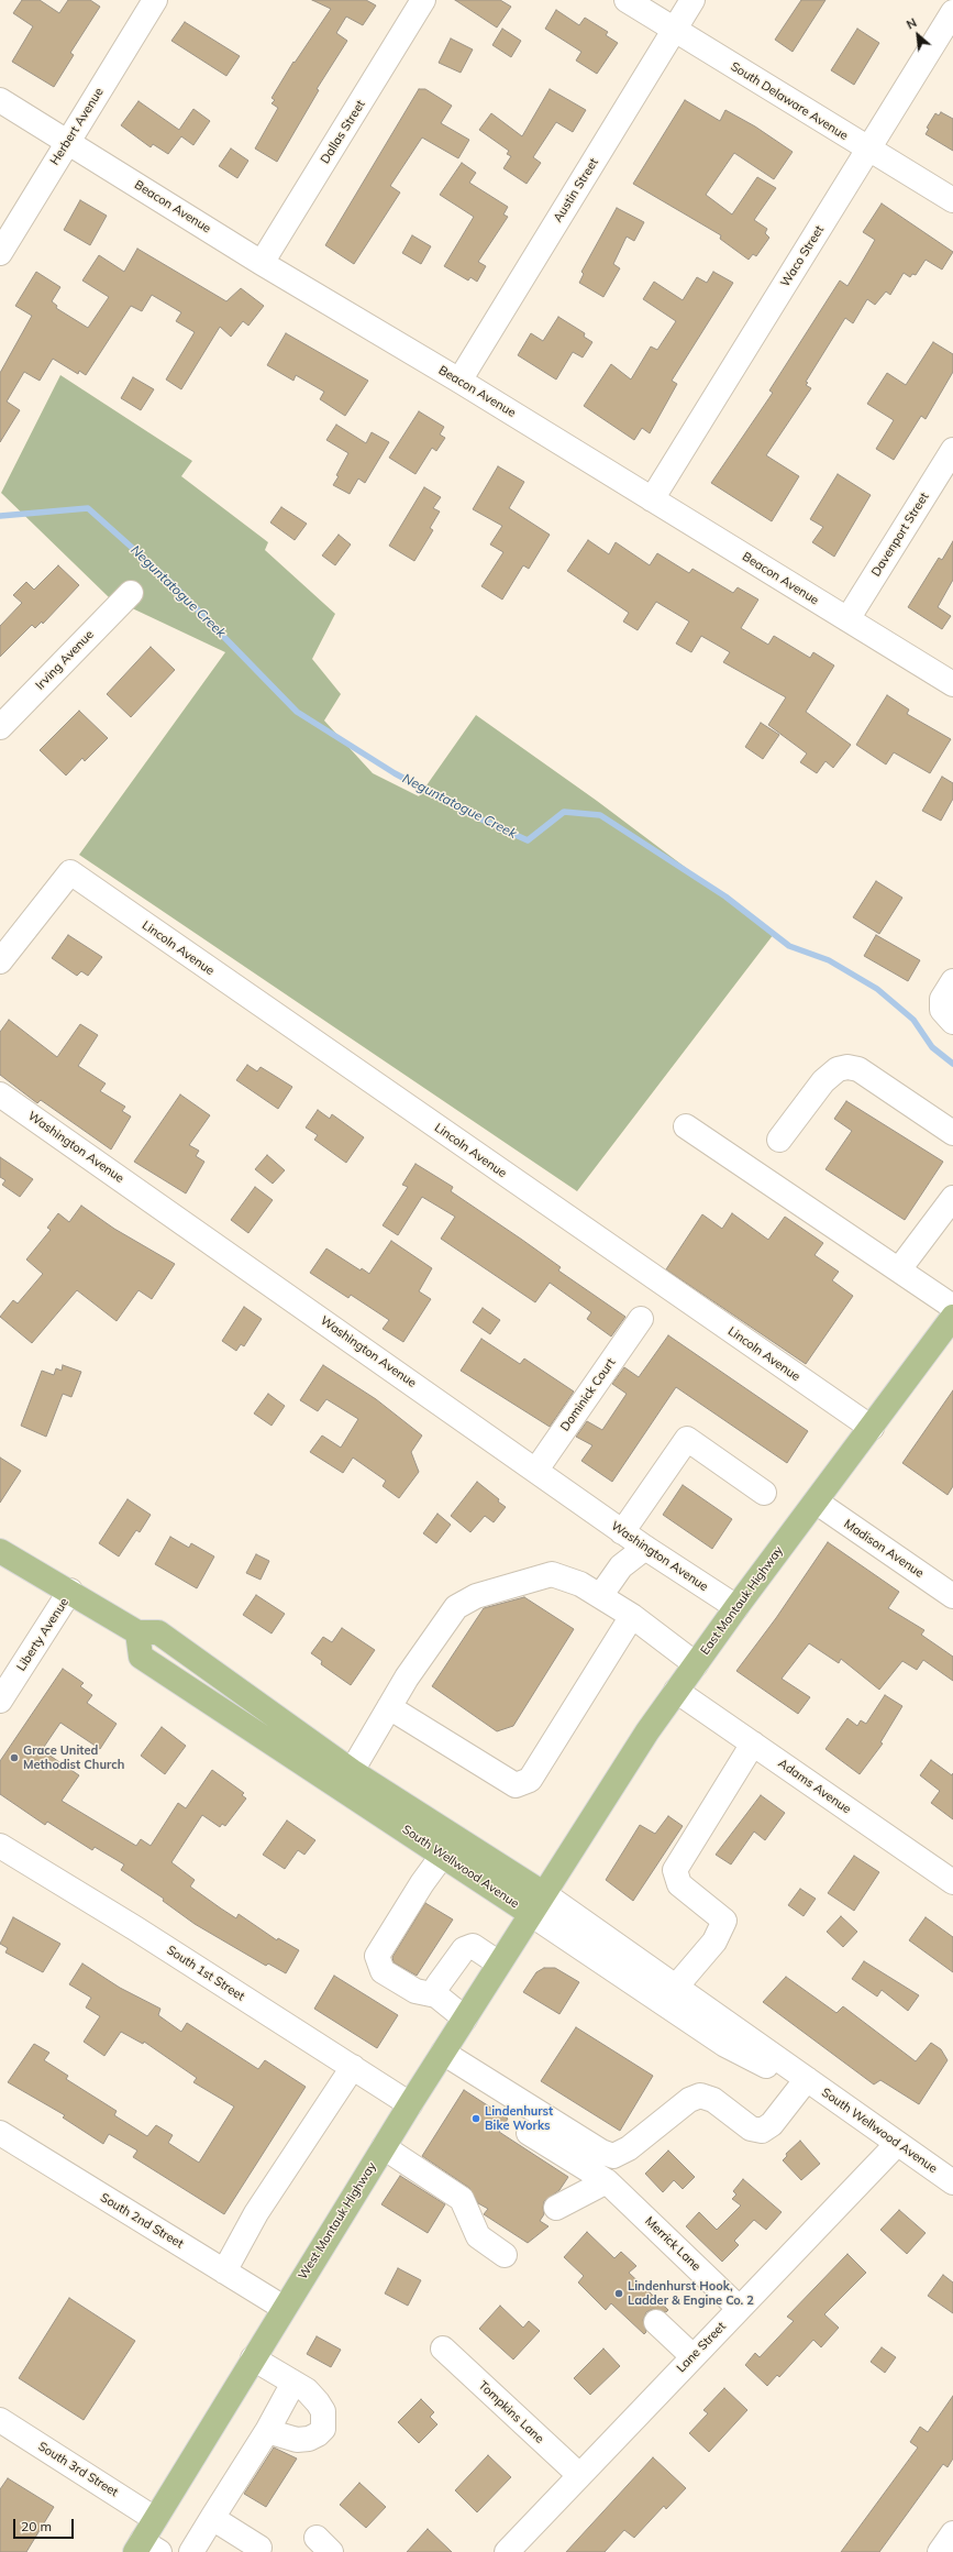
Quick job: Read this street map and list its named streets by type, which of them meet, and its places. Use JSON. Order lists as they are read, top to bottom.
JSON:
{
  "streets": {
    "main road": ["East Montauk Highway", "South Wellwood Avenue", "West Montauk Highway"],
    "street": [
      "South Delaware Avenue",
      "Herbert Avenue",
      "Dallas Street",
      "Austin Street",
      "Beacon Avenue",
      "Waco Street",
      "Davenport Street",
      "Irving Avenue",
      "Lincoln Avenue",
      "Washington Avenue",
      "Dominick Court",
      "Madison Avenue",
      "Liberty Avenue",
      "Adams Avenue",
      "South 1st Street",
      "South 2nd Street",
      "Merrick Lane",
      "Lane Street",
      "Tompkins Lane",
      "South 3rd Street"
    ]
  },
  "crossings": [
    ["South Delaware Avenue", "Austin Street"],
    ["South Delaware Avenue", "Waco Street"],
    ["Herbert Avenue", "Beacon Avenue"],
    ["Dallas Street", "Beacon Avenue"],
    ["Austin Street", "Beacon Avenue"],
    ["Beacon Avenue", "Waco Street"],
    ["Beacon Avenue", "Davenport Street"],
    ["Lincoln Avenue", "East Montauk Highway"],
    ["Washington Avenue", "Dominick Court"],
    ["Washington Avenue", "East Montauk Highway"],
    ["Madison Avenue", "East Montauk Highway"],
    ["East Montauk Highway", "Adams Avenue"],
    ["East Montauk Highway", "South Wellwood Avenue"],
    ["East Montauk Highway", "West Montauk Highway"],
    ["South Wellwood Avenue", "West Montauk Highway"],
    ["South Wellwood Avenue", "Lane Street"],
    ["South 1st Street", "West Montauk Highway"],
    ["South 2nd Street", "West Montauk Highway"],
    ["West Montauk Highway", "South 3rd Street"],
    ["Merrick Lane", "Lane Street"],
    ["Lane Street", "Tompkins Lane"]
  ],
  "water": ["Neguntatogue Creek"],
  "places": ["Grace United Methodist Church", "Lindenhurst Bike Works", "Lindenhurst Hook, Ladder & Engine Co. 2"],
  "scale_bar": "20 m",
  "north": "top left"
}
